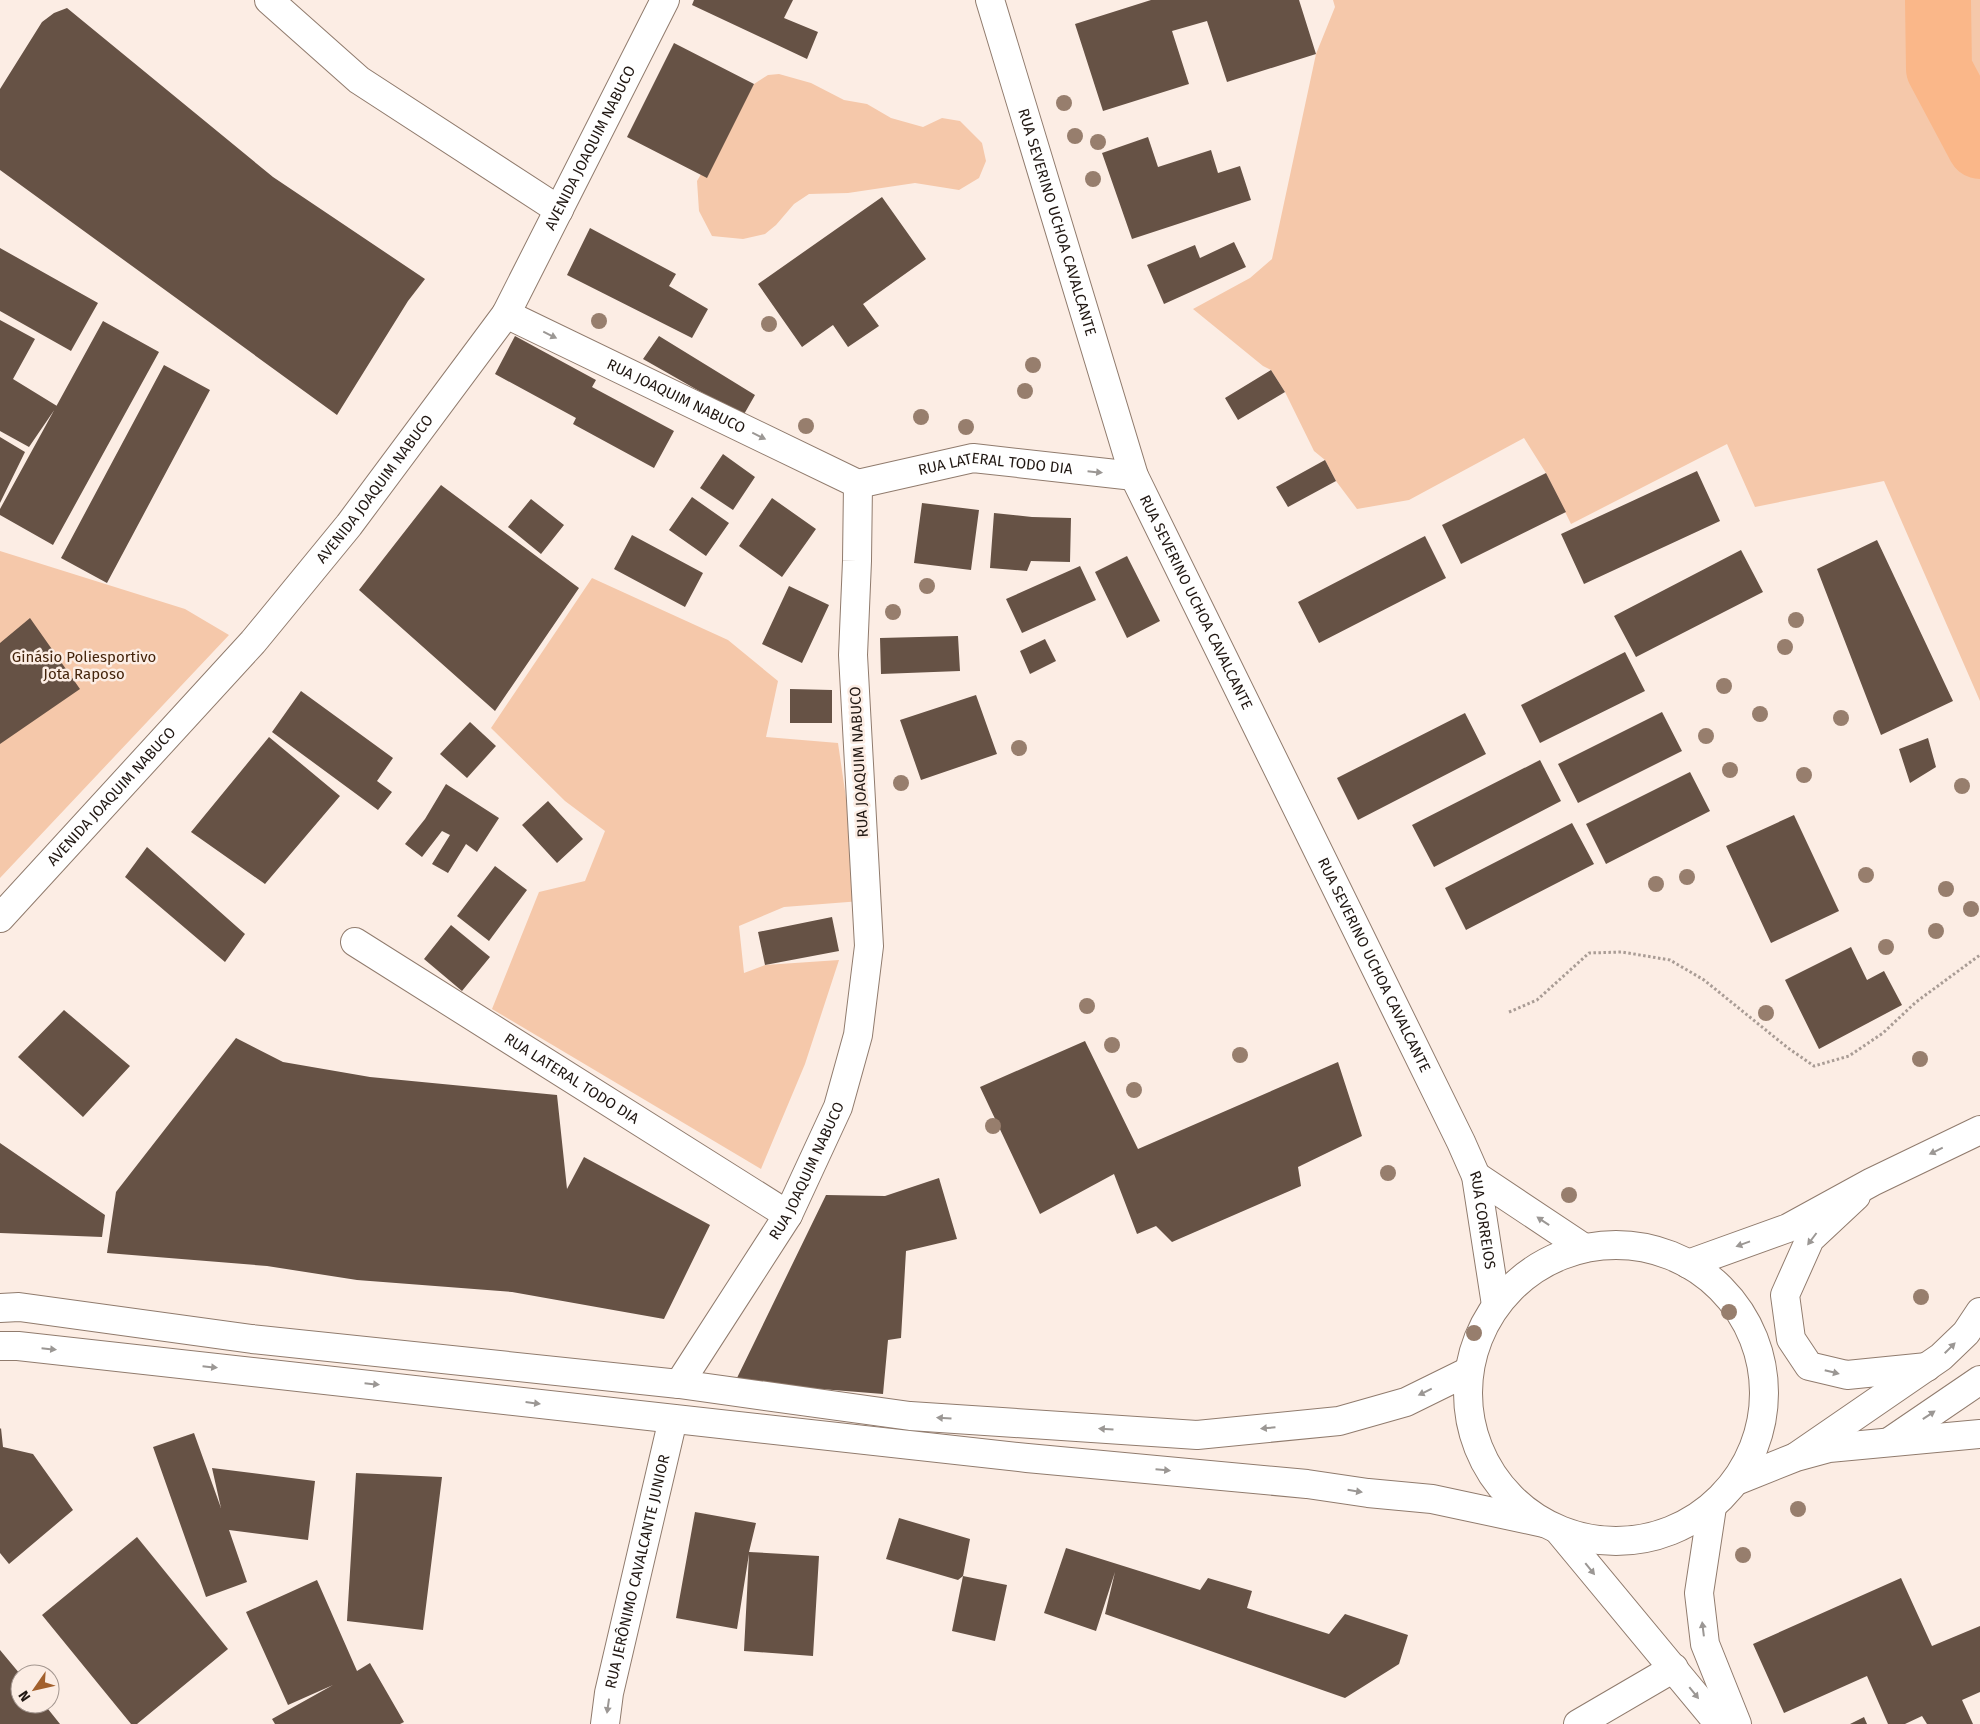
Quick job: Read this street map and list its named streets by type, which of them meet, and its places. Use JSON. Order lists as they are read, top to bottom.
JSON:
{
  "streets": {
    "main road": [
      "AVENIDA JOAQUIM NABUCO",
      "RUA SEVERINO UCHOA CAVALCANTE",
      "RUA JOAQUIM NABUCO",
      "RUA LATERAL TODO DIA",
      "RUA CORREIOS",
      "RUA JERÔNIMO CAVALCANTE JUNIOR"
    ]
  },
  "crossings": [
    ["AVENIDA JOAQUIM NABUCO", "RUA JOAQUIM NABUCO"],
    ["RUA SEVERINO UCHOA CAVALCANTE", "RUA LATERAL TODO DIA"],
    ["RUA SEVERINO UCHOA CAVALCANTE", "RUA CORREIOS"],
    ["RUA JOAQUIM NABUCO", "RUA LATERAL TODO DIA"]
  ],
  "one_way": ["RUA CORREIOS", "RUA JERÔNIMO CAVALCANTE JUNIOR"],
  "parks": ["Ginásio Poliesportivo Jota Raposo"],
  "north": "bottom left"
}
